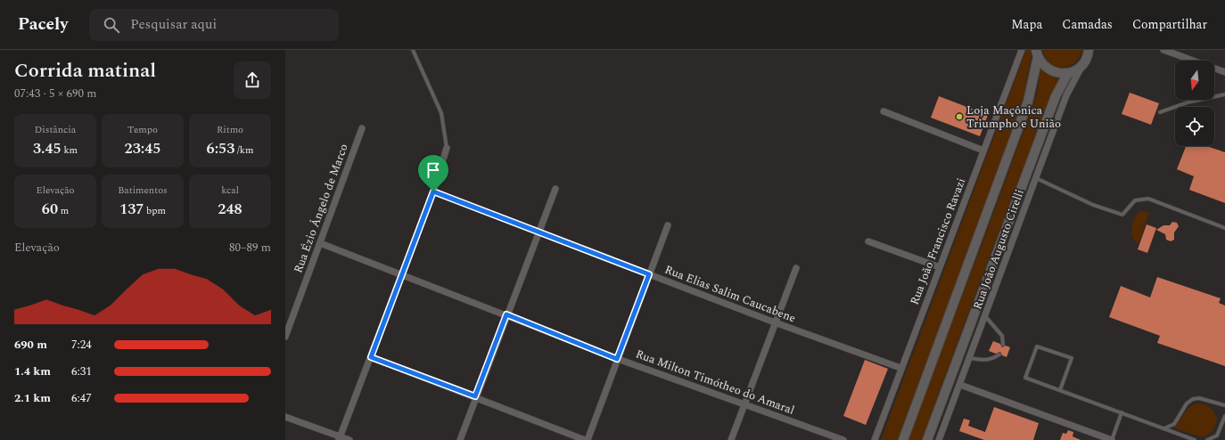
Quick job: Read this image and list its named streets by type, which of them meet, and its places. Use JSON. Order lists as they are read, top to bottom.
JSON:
{
  "streets": {
    "street": [
      "Rua Ézio Ângelo de Marco",
      "Rua João Francisco Ravazi",
      "Rua João Augusto Cirelli",
      "Rua Elias Salim Caucabene",
      "Rua Milton Timótheo do Amaral"
    ]
  },
  "crossings": [
    ["Rua Ézio Ângelo de Marco", "Rua Milton Timótheo do Amaral"],
    ["Rua João Francisco Ravazi", "Rua Elias Salim Caucabene"]
  ],
  "places": ["Loja Maçônica Triumpho e União"],
  "north": "bottom",
  "page": {
    "header": "Pacely",
    "search": "Pesquisar aqui",
    "nav": ["Mapa", "Camadas", "Compartilhar"],
    "heading": ["Corrida matinal", "07:43 · 5 × 690 m"],
    "stats": [
      ["Distância", "3.45 km"],
      ["Tempo", "23:45"],
      ["Ritmo", "6:53 /km"],
      ["Elevação", "60 m"],
      ["Batimentos", "137 bpm"],
      ["kcal", "248"]
    ],
    "chart": ["Elevação", "80–89 m"],
    "list": [
      {
        "name": "690 m",
        "note": "7:24"
      },
      {
        "name": "1.4 km",
        "note": "6:31"
      },
      {
        "name": "2.1 km",
        "note": "6:47"
      }
    ]
  }
}
